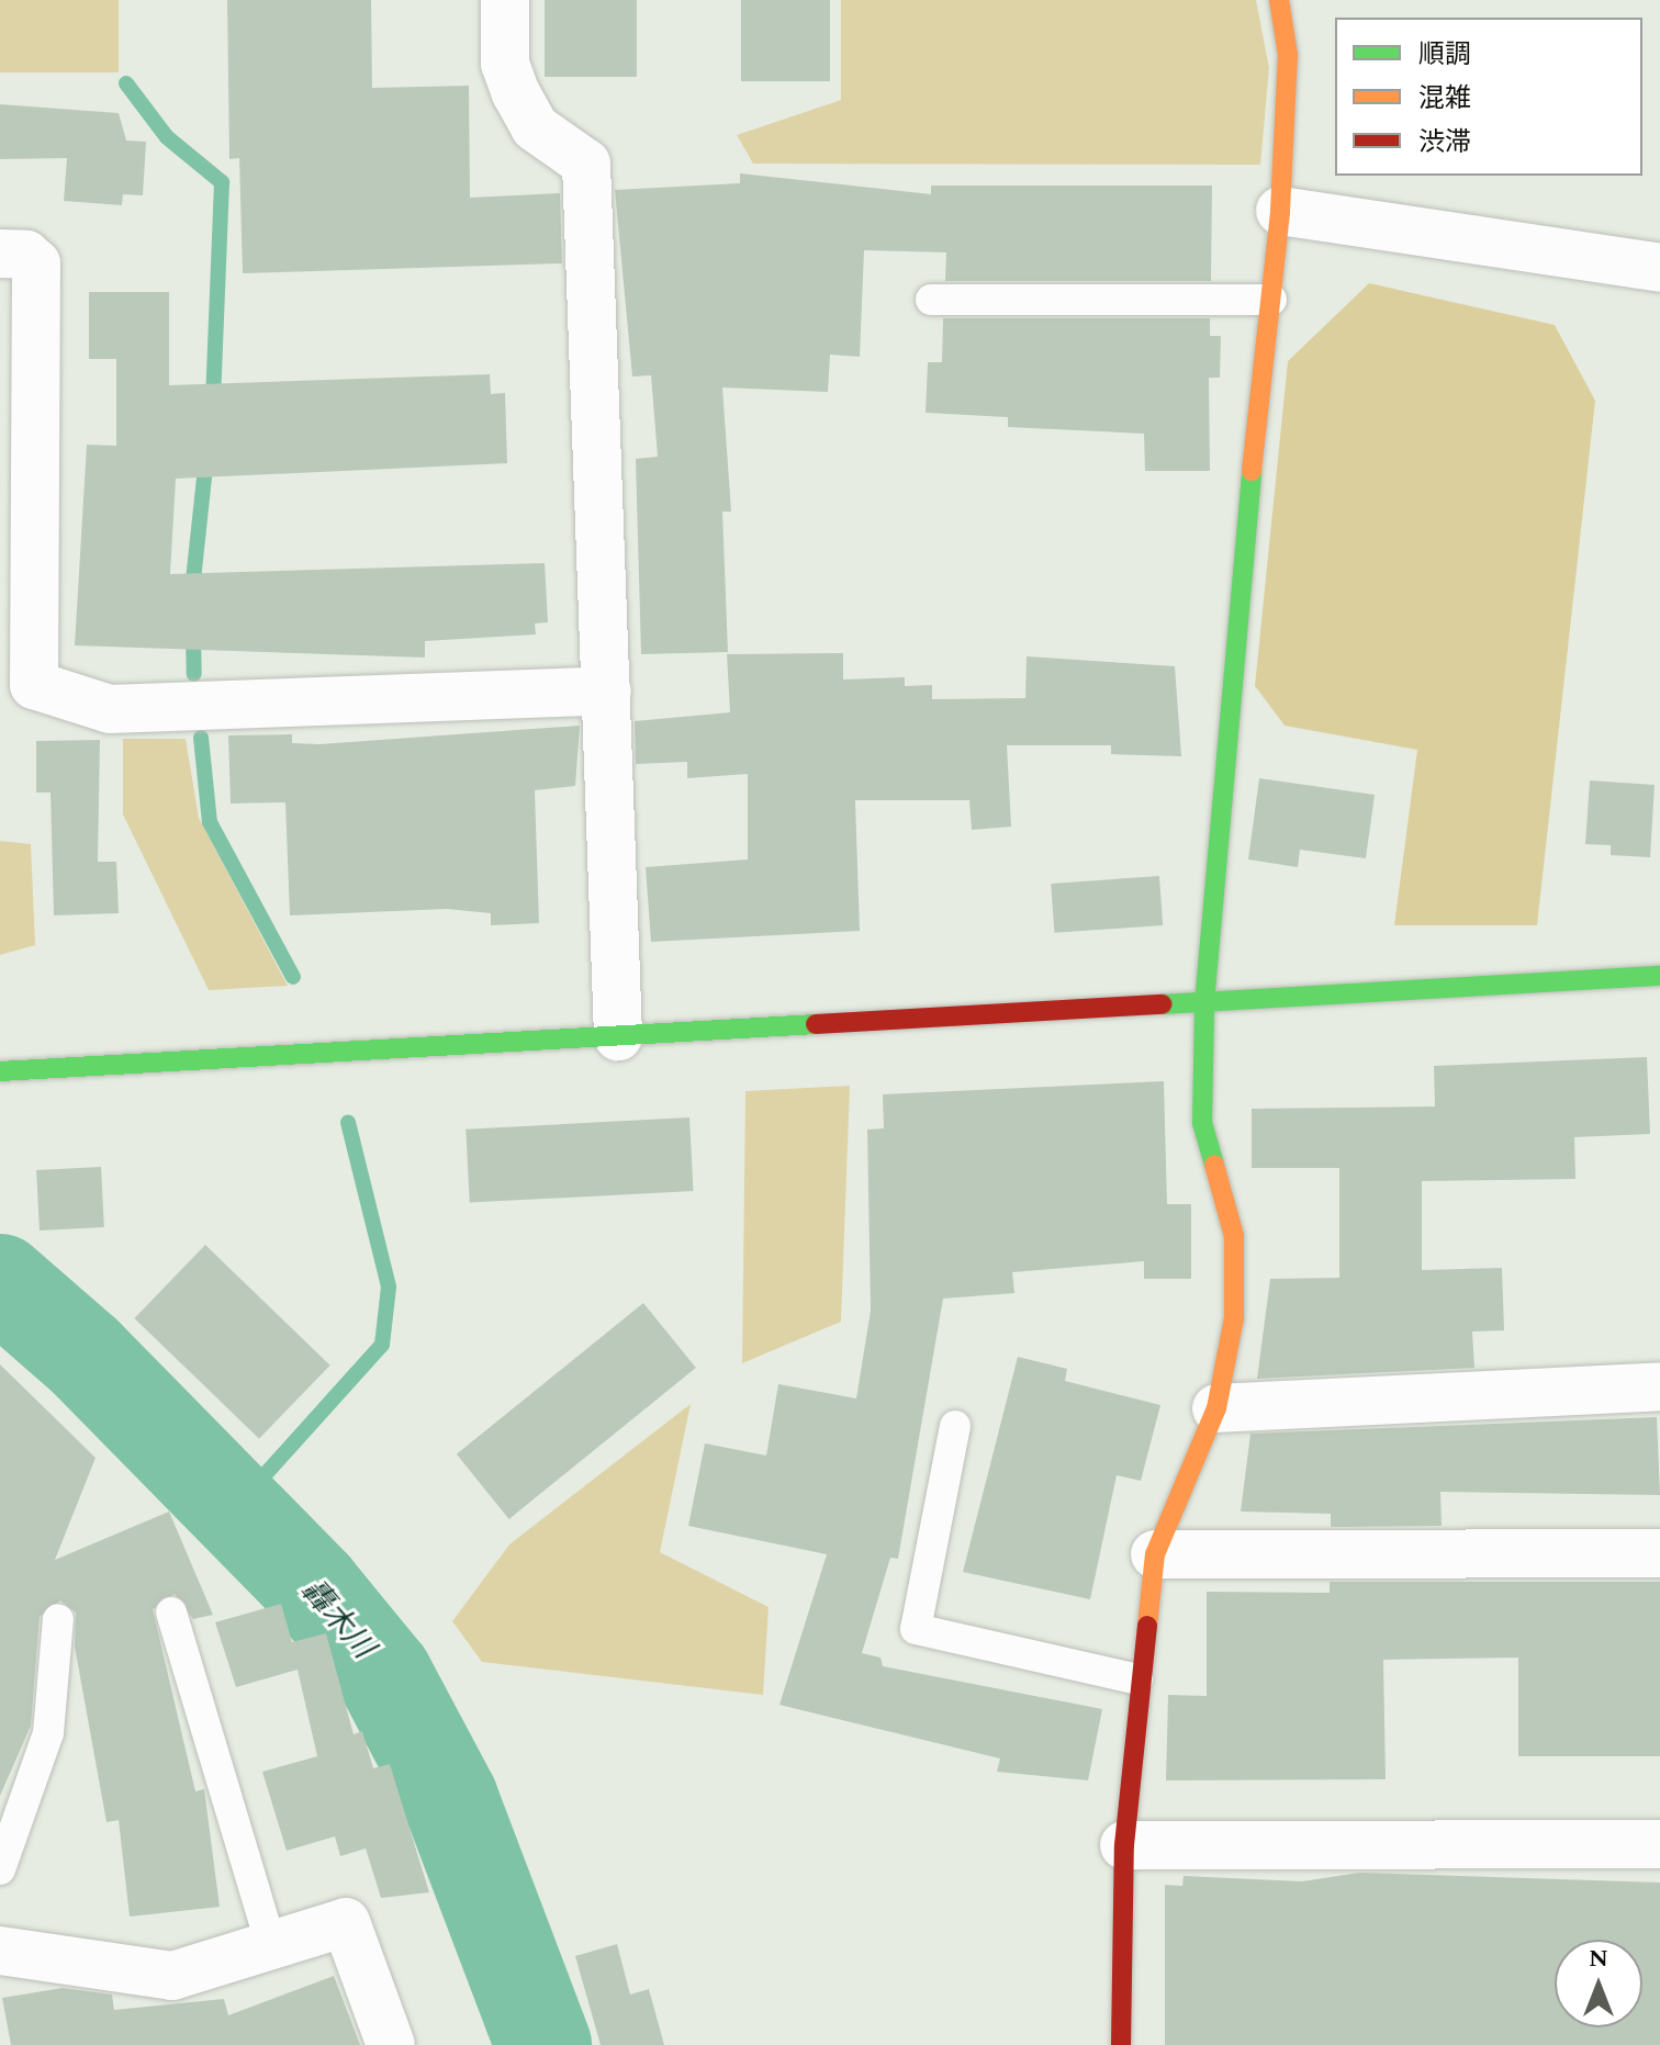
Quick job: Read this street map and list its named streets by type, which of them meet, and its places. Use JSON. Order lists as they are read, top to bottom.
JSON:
{
  "water": ["轟木川"],
  "legend": ["順調", "混雑", "渋滞"],
  "north": "top"
}
